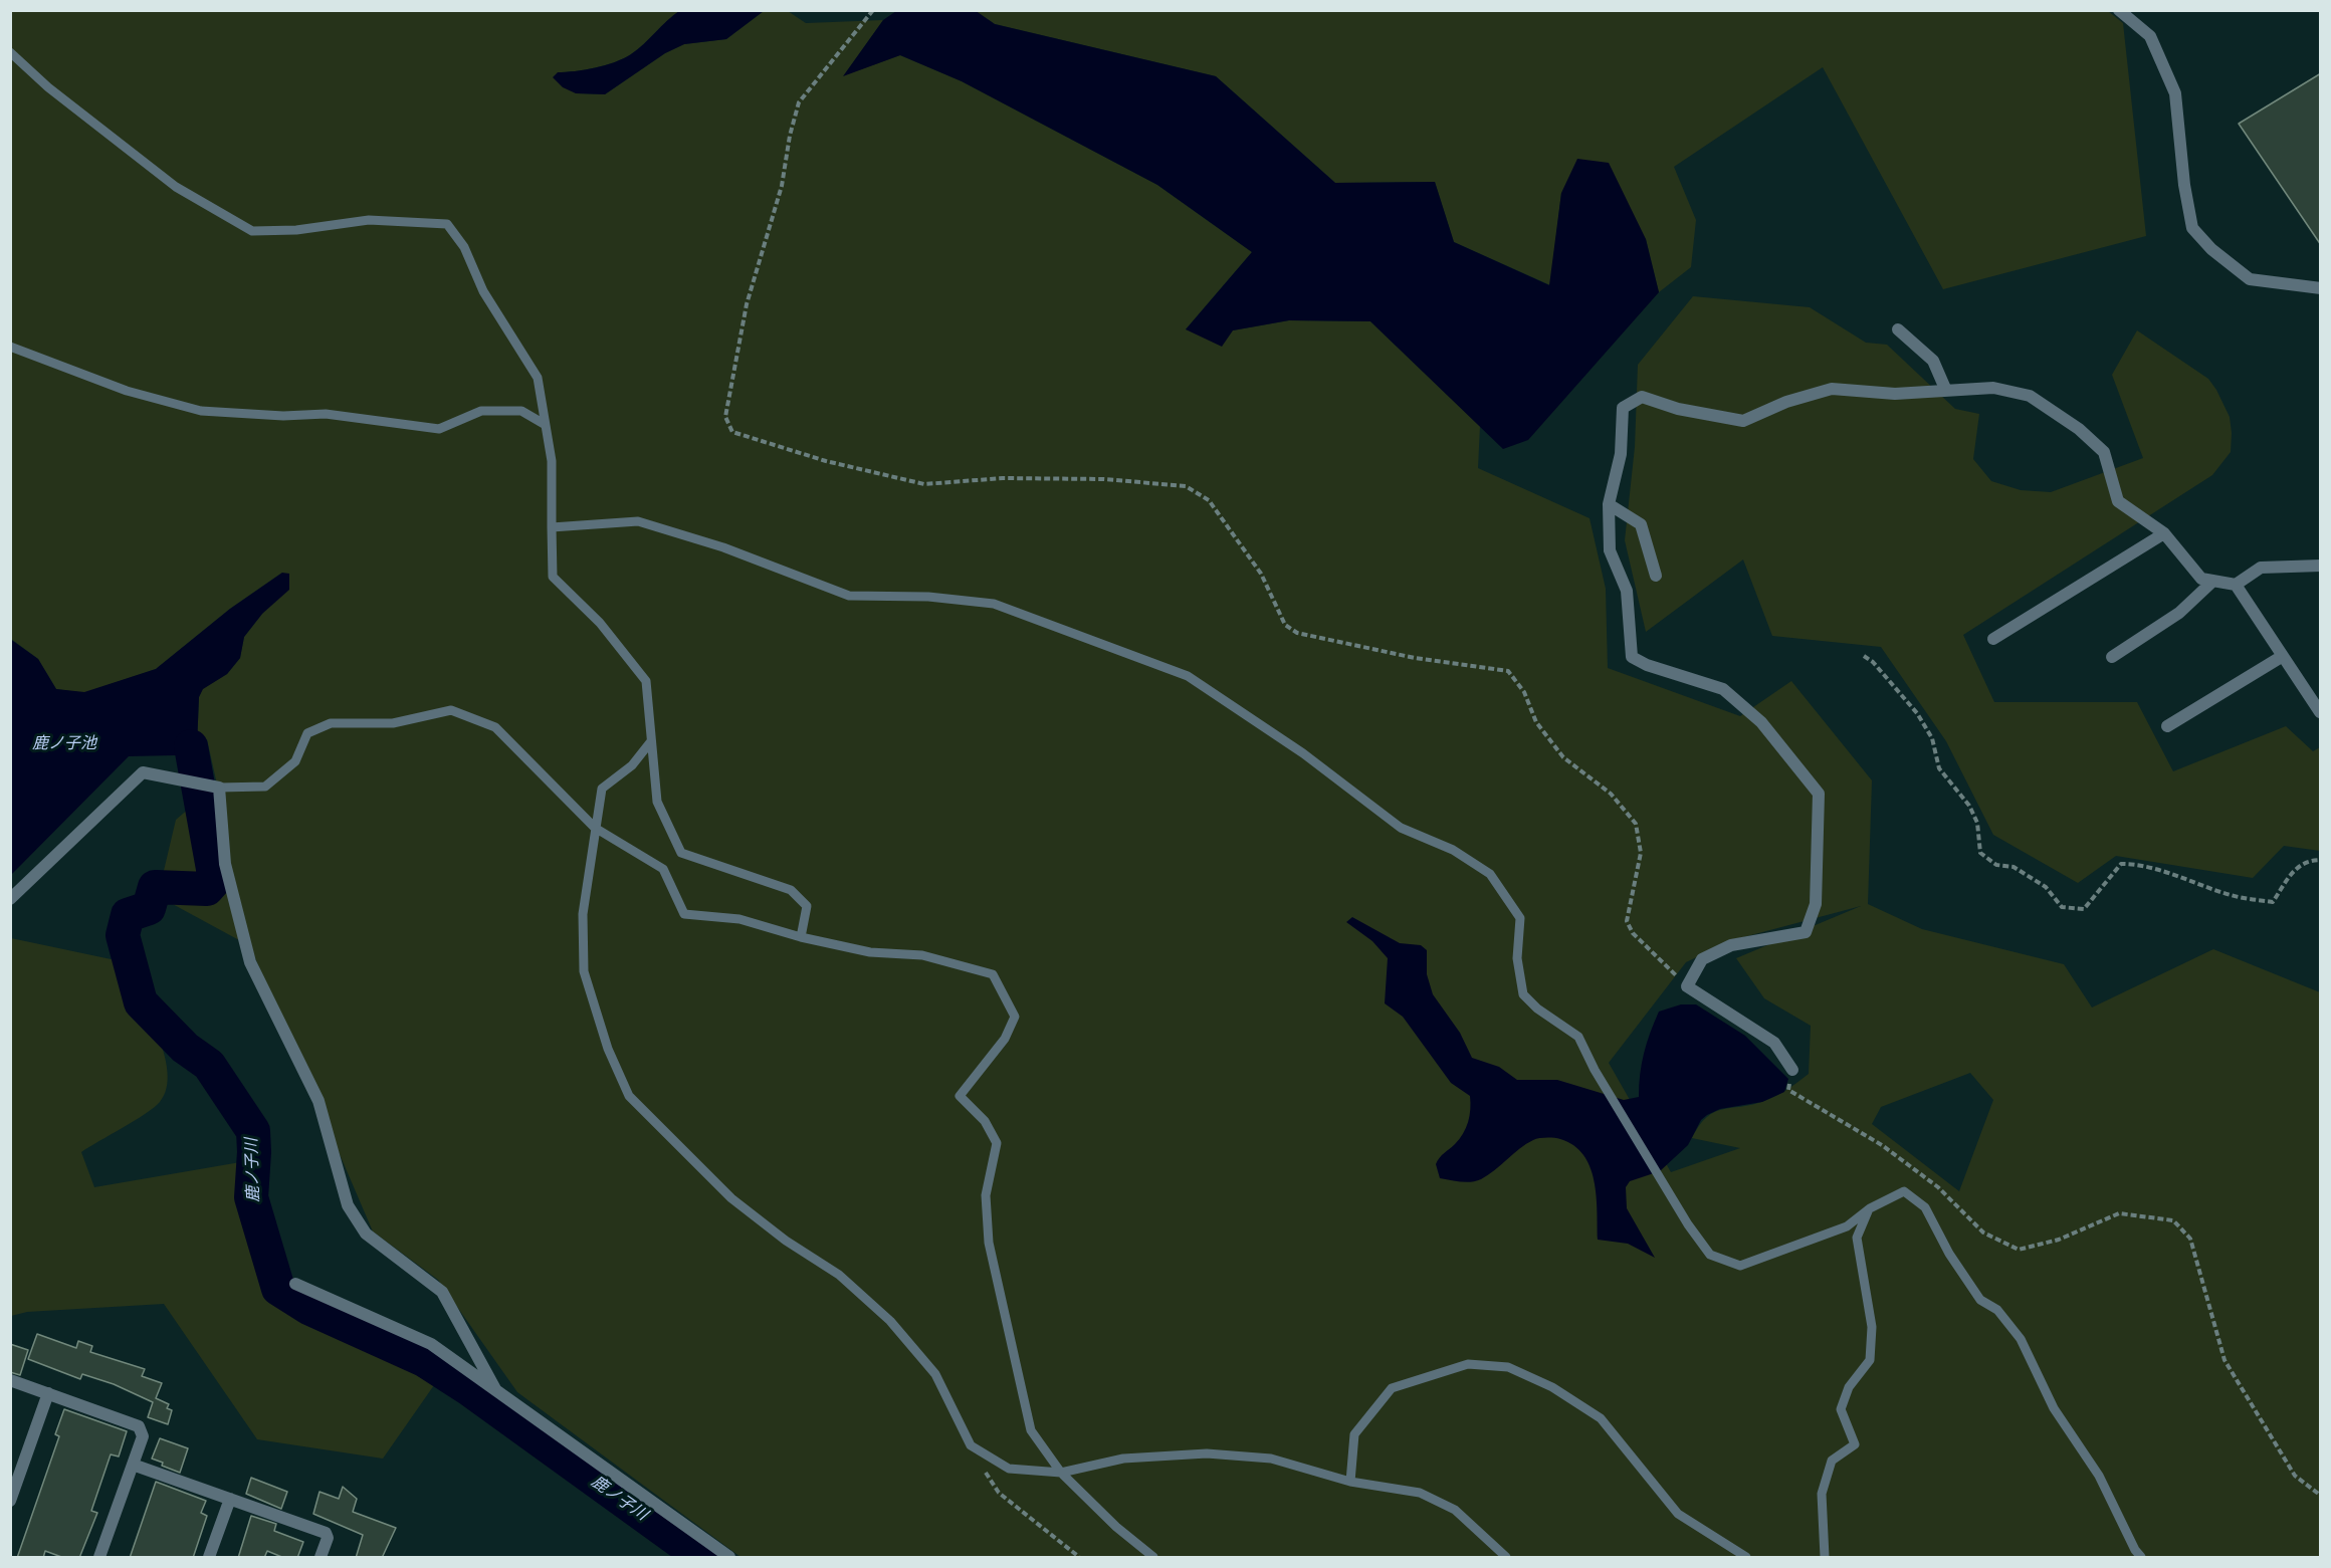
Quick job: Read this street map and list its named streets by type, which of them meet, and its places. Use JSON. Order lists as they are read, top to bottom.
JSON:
{
  "water": ["鹿ノ子池", "鹿ノ子川"]
}
